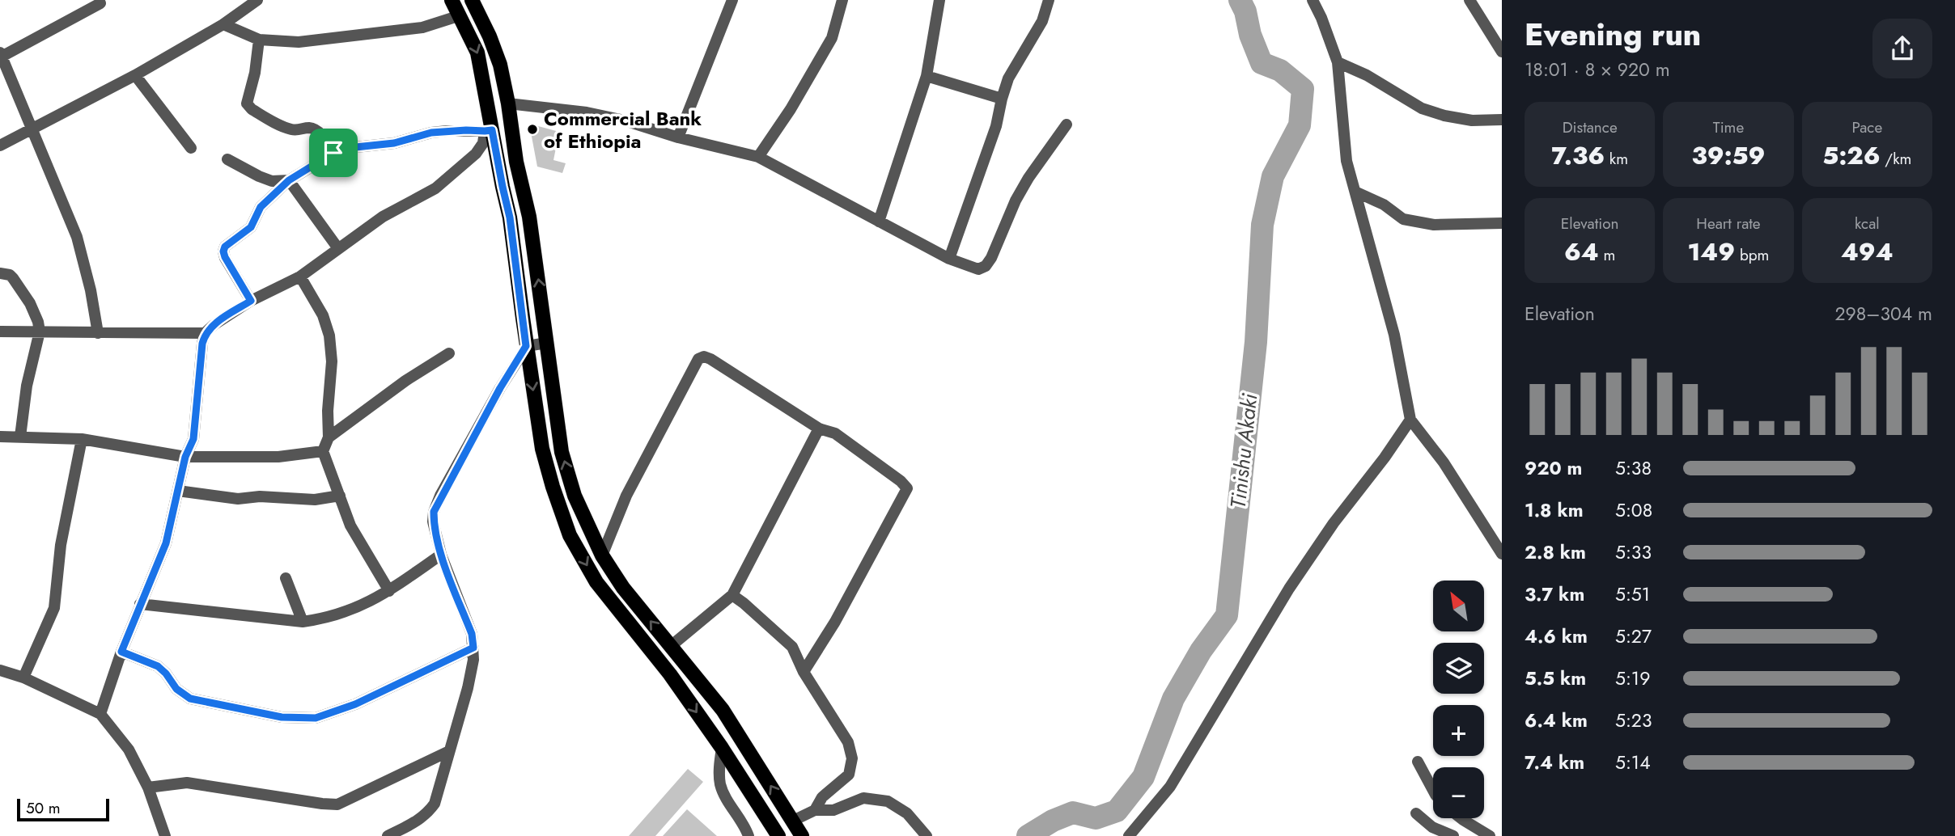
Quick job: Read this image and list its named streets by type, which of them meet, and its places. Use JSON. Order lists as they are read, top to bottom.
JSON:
{
  "water": ["Tinishu Akaki"],
  "places": ["Commercial Bank of Ethiopia"],
  "scale_bar": "50 m",
  "north": "top left",
  "page": {
    "heading": ["Evening run", "18:01 · 8 × 920 m"],
    "stats": [
      ["Distance", "7.36 km"],
      ["Time", "39:59"],
      ["Pace", "5:26 /km"],
      ["Elevation", "64 m"],
      ["Heart rate", "149 bpm"],
      ["kcal", "494"]
    ],
    "chart": ["Elevation", "298–304 m"],
    "list": [
      {
        "name": "920 m",
        "note": "5:38"
      },
      {
        "name": "1.8 km",
        "note": "5:08"
      },
      {
        "name": "2.8 km",
        "note": "5:33"
      },
      {
        "name": "3.7 km",
        "note": "5:51"
      },
      {
        "name": "4.6 km",
        "note": "5:27"
      },
      {
        "name": "5.5 km",
        "note": "5:19"
      },
      {
        "name": "6.4 km",
        "note": "5:23"
      },
      {
        "name": "7.4 km",
        "note": "5:14"
      }
    ],
    "map_buttons": ["+", "−"],
    "scale": "50 m"
  }
}
